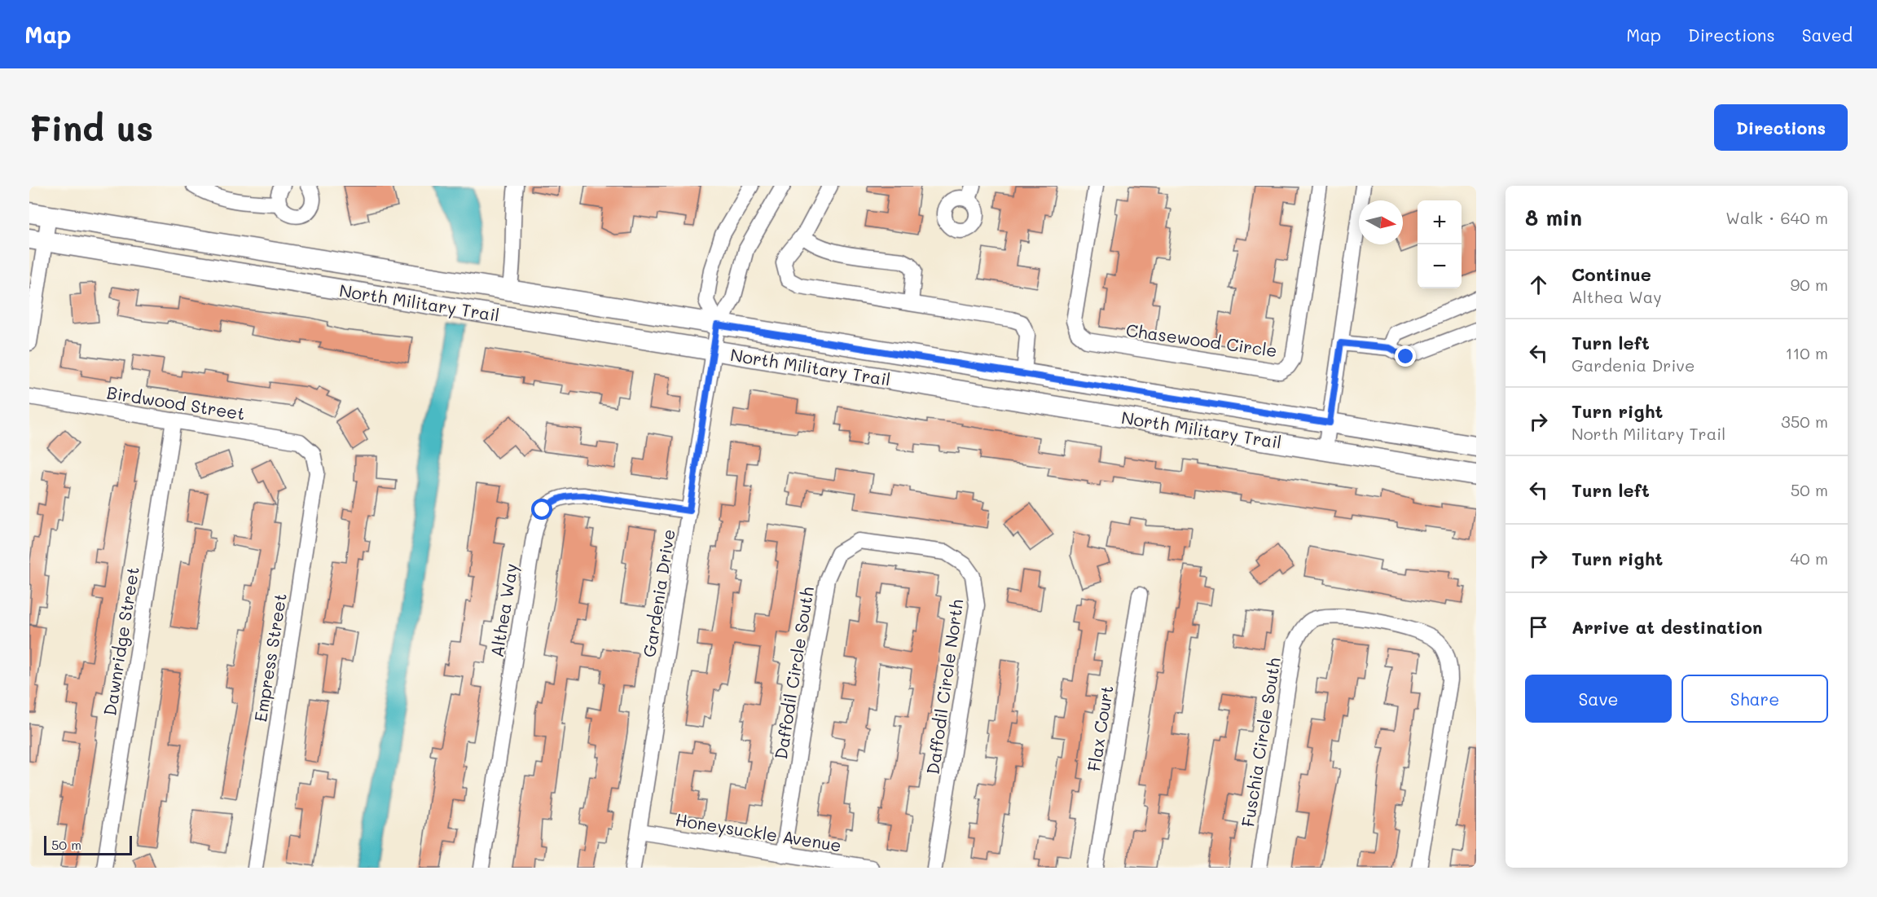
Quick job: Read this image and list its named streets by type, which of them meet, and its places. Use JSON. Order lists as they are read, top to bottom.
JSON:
{
  "streets": {
    "main road": ["North Military Trail"],
    "street": [
      "Chasewood Circle",
      "Birdwood Street",
      "Gardenia Drive",
      "Althea Way",
      "Dawnridge Street",
      "Empress Street",
      "Daffodil Circle South",
      "Daffodil Circle North",
      "Flax Court",
      "Fuschia Circle South",
      "Honeysuckle Avenue"
    ]
  },
  "crossings": [
    ["North Military Trail", "Gardenia Drive"],
    ["Birdwood Street", "Dawnridge Street"],
    ["Birdwood Street", "Empress Street"],
    ["Gardenia Drive", "Althea Way"],
    ["Gardenia Drive", "Honeysuckle Avenue"],
    ["Daffodil Circle South", "Daffodil Circle North"],
    ["Daffodil Circle South", "Honeysuckle Avenue"]
  ],
  "scale_bar": "50 m",
  "north": "right",
  "page": {
    "header": "Map",
    "nav": ["Map", "Directions", "Saved"],
    "buttons": [
      "Directions",
      ["Save", "Share"]
    ],
    "title": "Find us",
    "heading": ["8 min", "Walk · 640 m"],
    "map_buttons": ["+", "−"],
    "list": [
      ["Continue", "Althea Way", "90 m"],
      ["Turn left", "Gardenia Drive", "110 m"],
      ["Turn right", "North Military Trail", "350 m"],
      ["Turn left", "50 m"],
      ["Turn right", "40 m"],
      "Arrive at destination"
    ],
    "scale": "50 m"
  }
}
